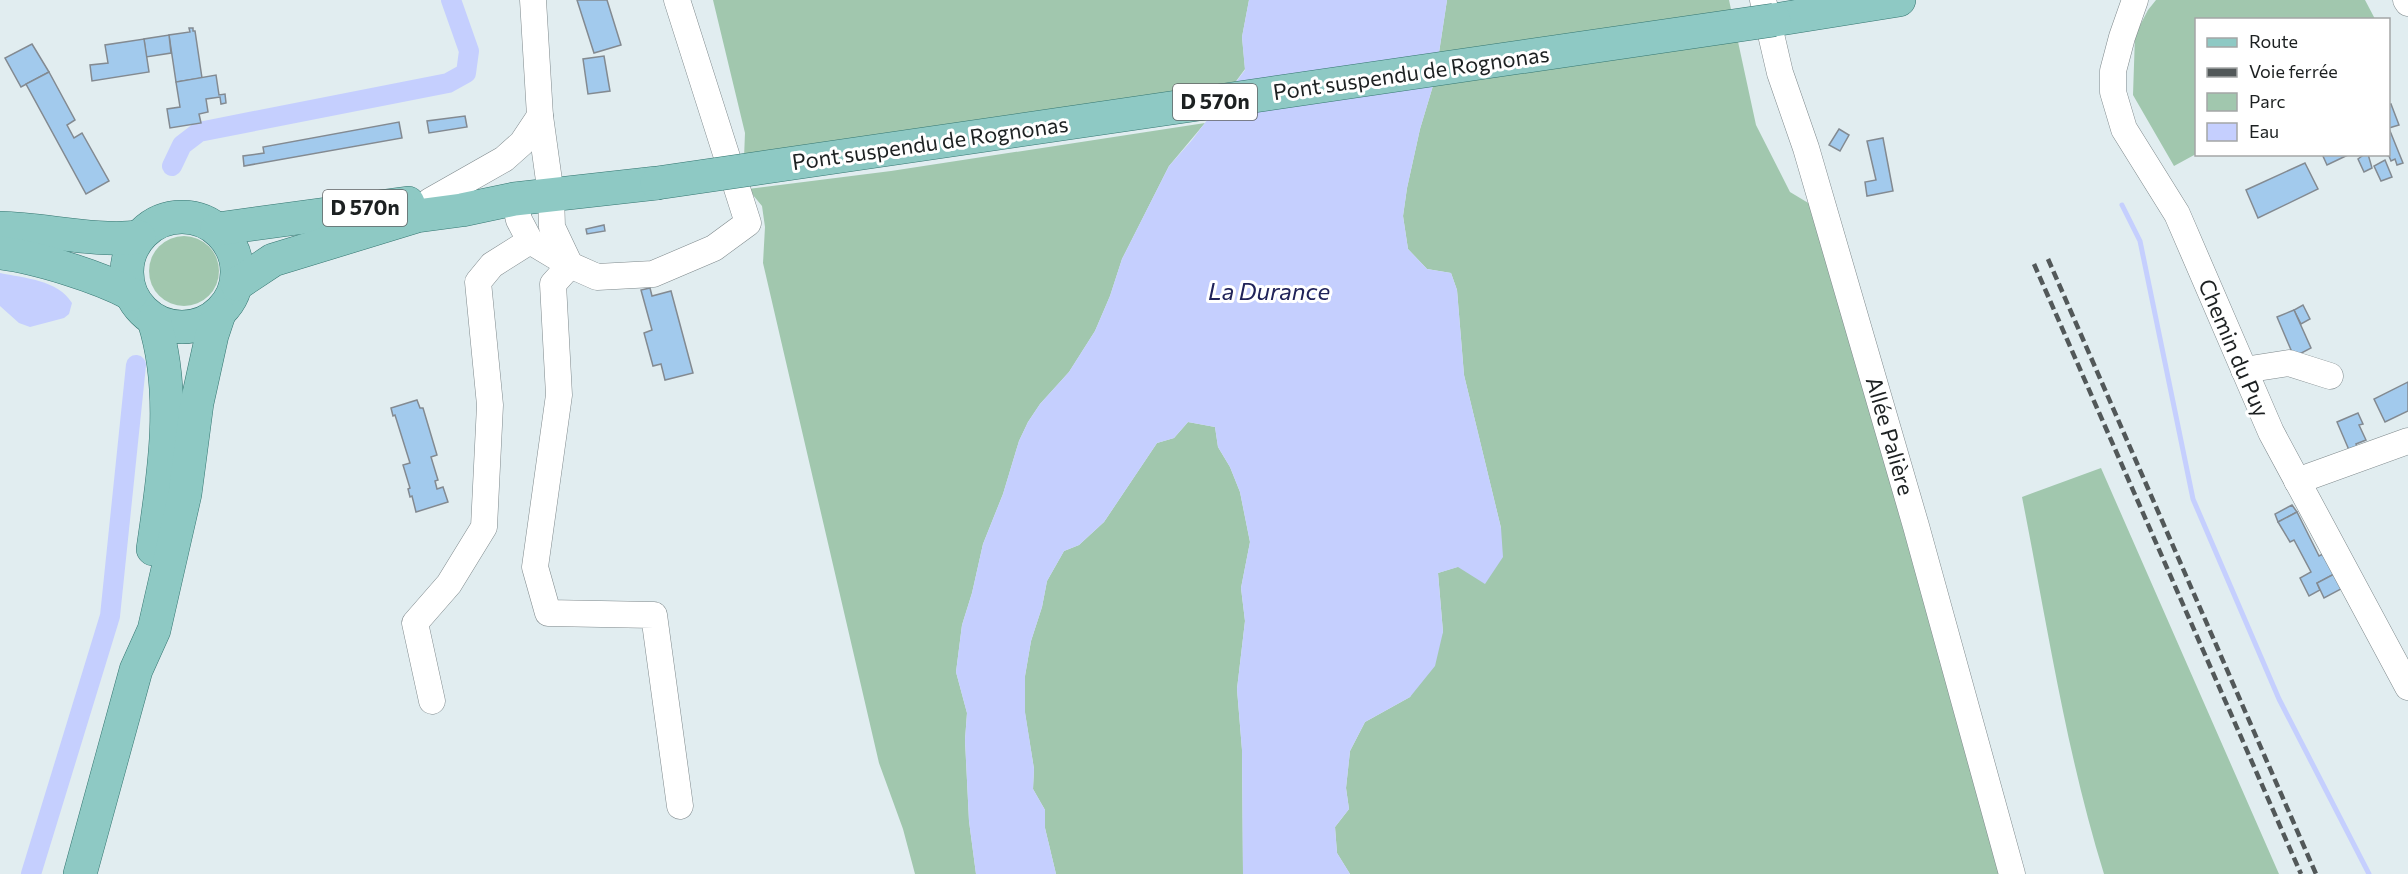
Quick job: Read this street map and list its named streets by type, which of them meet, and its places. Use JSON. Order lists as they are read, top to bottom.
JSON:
{
  "streets": {
    "main road": ["Pont suspendu de Rognonas", "D 570n"],
    "street": ["Chemin du Puy", "Allée Palière"]
  },
  "crossings": [
    ["Pont suspendu de Rognonas", "D 570n"],
    ["Pont suspendu de Rognonas", "Allée Palière"],
    ["D 570n", "Allée Palière"]
  ],
  "water": ["La Durance"],
  "legend": [
    "Route",
    "Voie ferrée",
    "Parc",
    "Eau"
  ]
}
